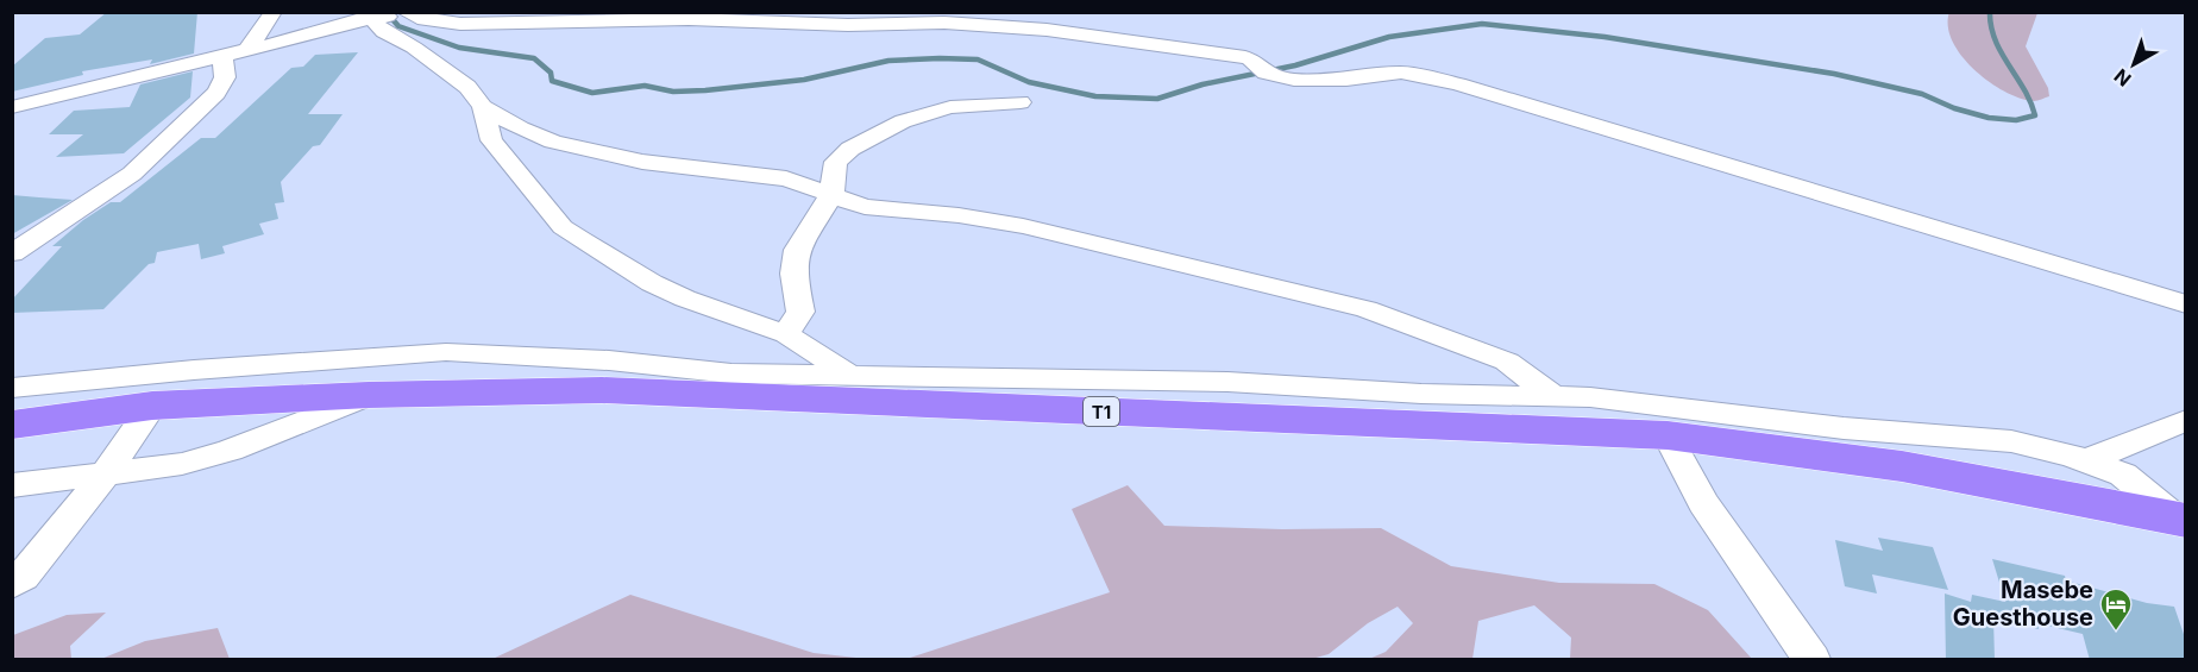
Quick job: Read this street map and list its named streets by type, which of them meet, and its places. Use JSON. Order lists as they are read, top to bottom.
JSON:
{
  "streets": {
    "highway": ["T1"]
  },
  "places": {
    "hotel": ["Masebe Guesthouse"]
  },
  "north": "bottom left"
}
